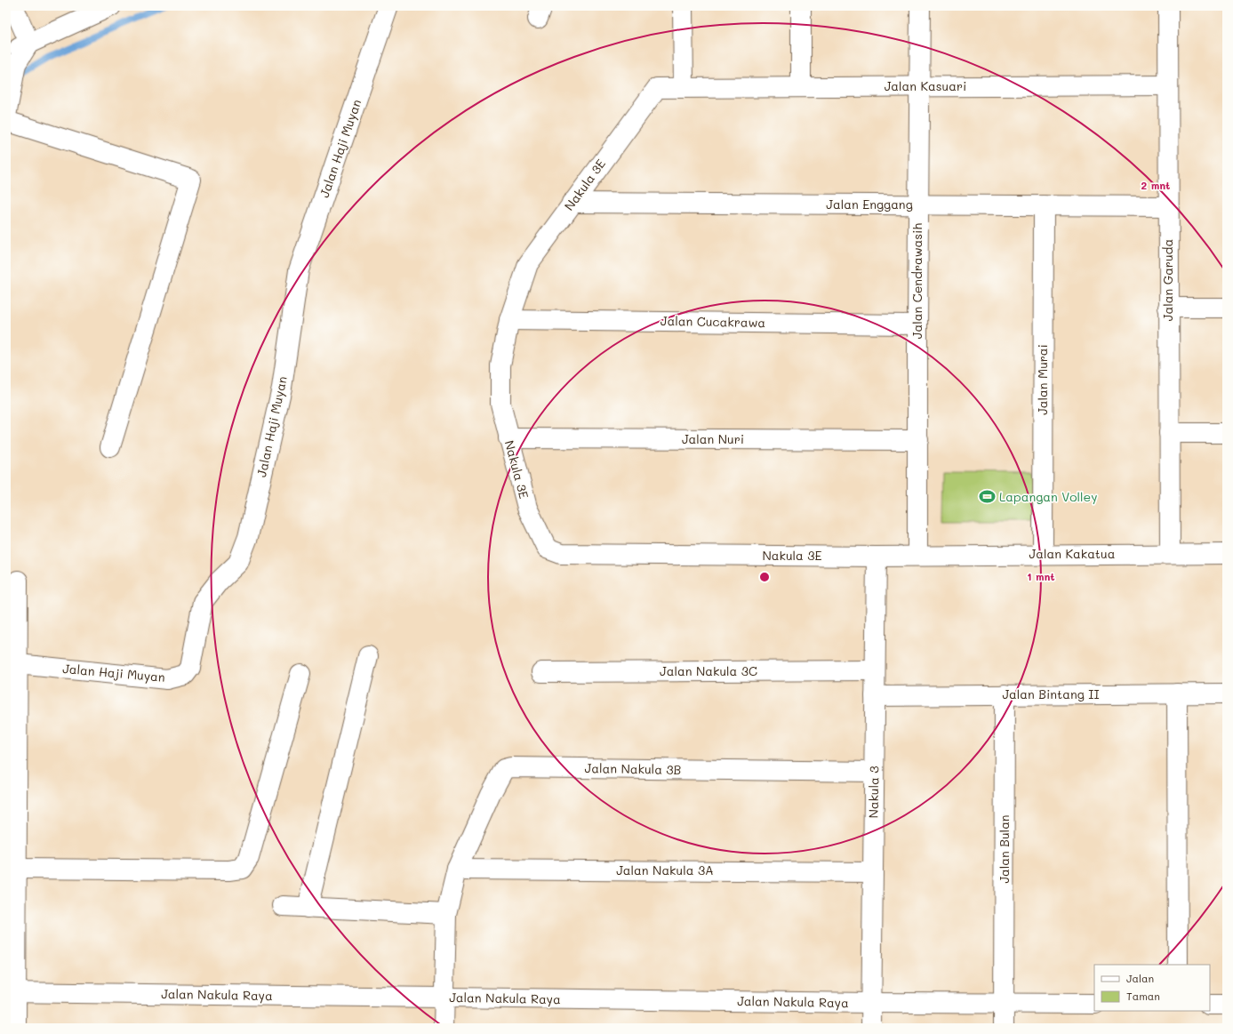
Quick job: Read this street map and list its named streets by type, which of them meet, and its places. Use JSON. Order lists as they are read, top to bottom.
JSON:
{
  "streets": {
    "street": [
      "Jalan Kasuari",
      "Jalan Haji Muyan",
      "Nakula 3E",
      "Jalan Enggang",
      "Jalan Garuda",
      "Jalan Cendrawasih",
      "Jalan Cucakrawa",
      "Jalan Murai",
      "Jalan Nuri",
      "Jalan Kakatua",
      "Jalan Nakula 3C",
      "Jalan Bintang II",
      "Jalan Nakula 3B",
      "Nakula 3",
      "Jalan Bulan",
      "Jalan Nakula 3A",
      "Jalan Nakula Raya"
    ]
  },
  "crossings": [
    ["Jalan Kasuari", "Nakula 3E"],
    ["Jalan Kasuari", "Jalan Garuda"],
    ["Jalan Kasuari", "Jalan Cendrawasih"],
    ["Nakula 3E", "Jalan Enggang"],
    ["Nakula 3E", "Jalan Cendrawasih"],
    ["Nakula 3E", "Jalan Cucakrawa"],
    ["Nakula 3E", "Jalan Nuri"],
    ["Nakula 3E", "Jalan Kakatua"],
    ["Nakula 3E", "Nakula 3"],
    ["Jalan Enggang", "Jalan Garuda"],
    ["Jalan Enggang", "Jalan Cendrawasih"],
    ["Jalan Enggang", "Jalan Murai"],
    ["Jalan Garuda", "Jalan Kakatua"],
    ["Jalan Cendrawasih", "Jalan Cucakrawa"],
    ["Jalan Cendrawasih", "Jalan Nuri"],
    ["Jalan Cendrawasih", "Jalan Kakatua"],
    ["Jalan Murai", "Jalan Kakatua"],
    ["Jalan Nakula 3C", "Nakula 3"],
    ["Jalan Bintang II", "Nakula 3"],
    ["Jalan Bintang II", "Jalan Bulan"],
    ["Jalan Nakula 3B", "Nakula 3"],
    ["Jalan Nakula 3B", "Jalan Nakula 3A"],
    ["Jalan Nakula 3B", "Jalan Nakula Raya"],
    ["Nakula 3", "Jalan Nakula 3A"],
    ["Nakula 3", "Jalan Nakula Raya"],
    ["Jalan Bulan", "Jalan Nakula Raya"]
  ],
  "places": {
    "sports": ["Lapangan Volley"]
  },
  "legend": ["Jalan", "Taman"],
  "rings": ["2 mnt", "1 mnt"]
}
